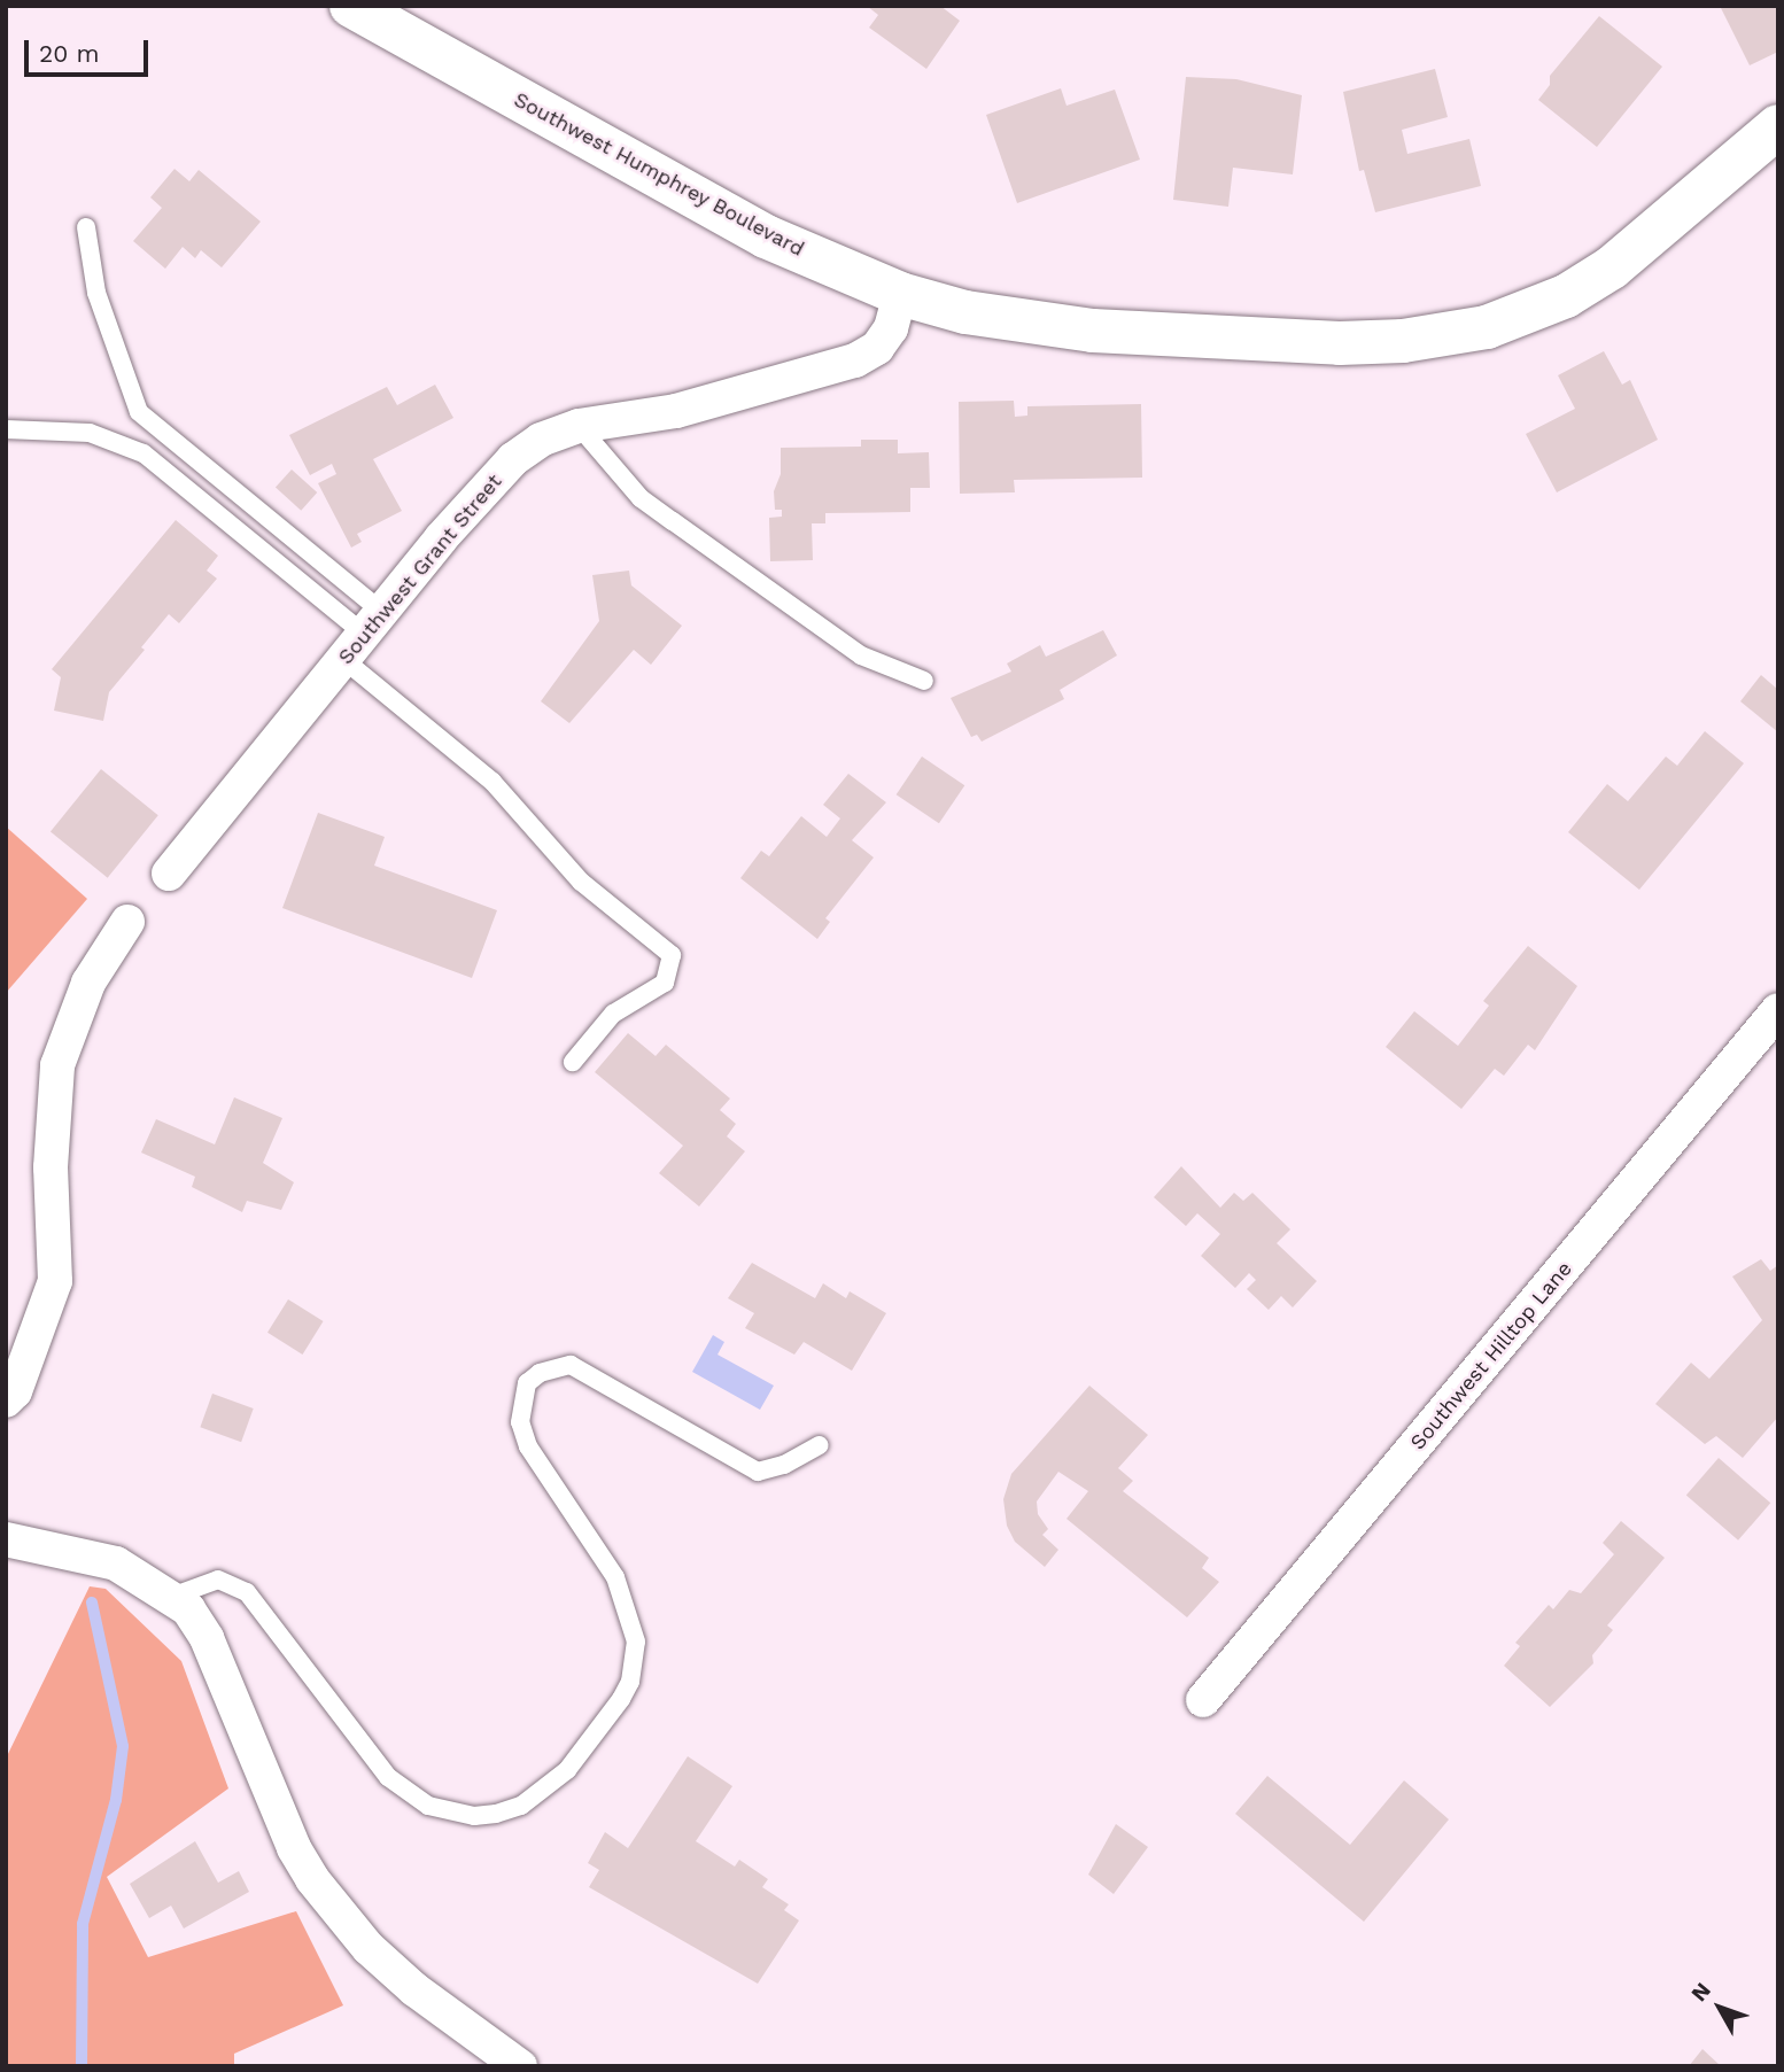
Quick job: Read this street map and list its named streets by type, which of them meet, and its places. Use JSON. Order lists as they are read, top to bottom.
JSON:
{
  "streets": {
    "main road": ["Southwest Humphrey Boulevard"],
    "street": ["Southwest Grant Street", "Southwest Hilltop Lane"]
  },
  "crossings": [
    ["Southwest Humphrey Boulevard", "Southwest Grant Street"]
  ],
  "scale_bar": "20 m",
  "north": "top left"
}
